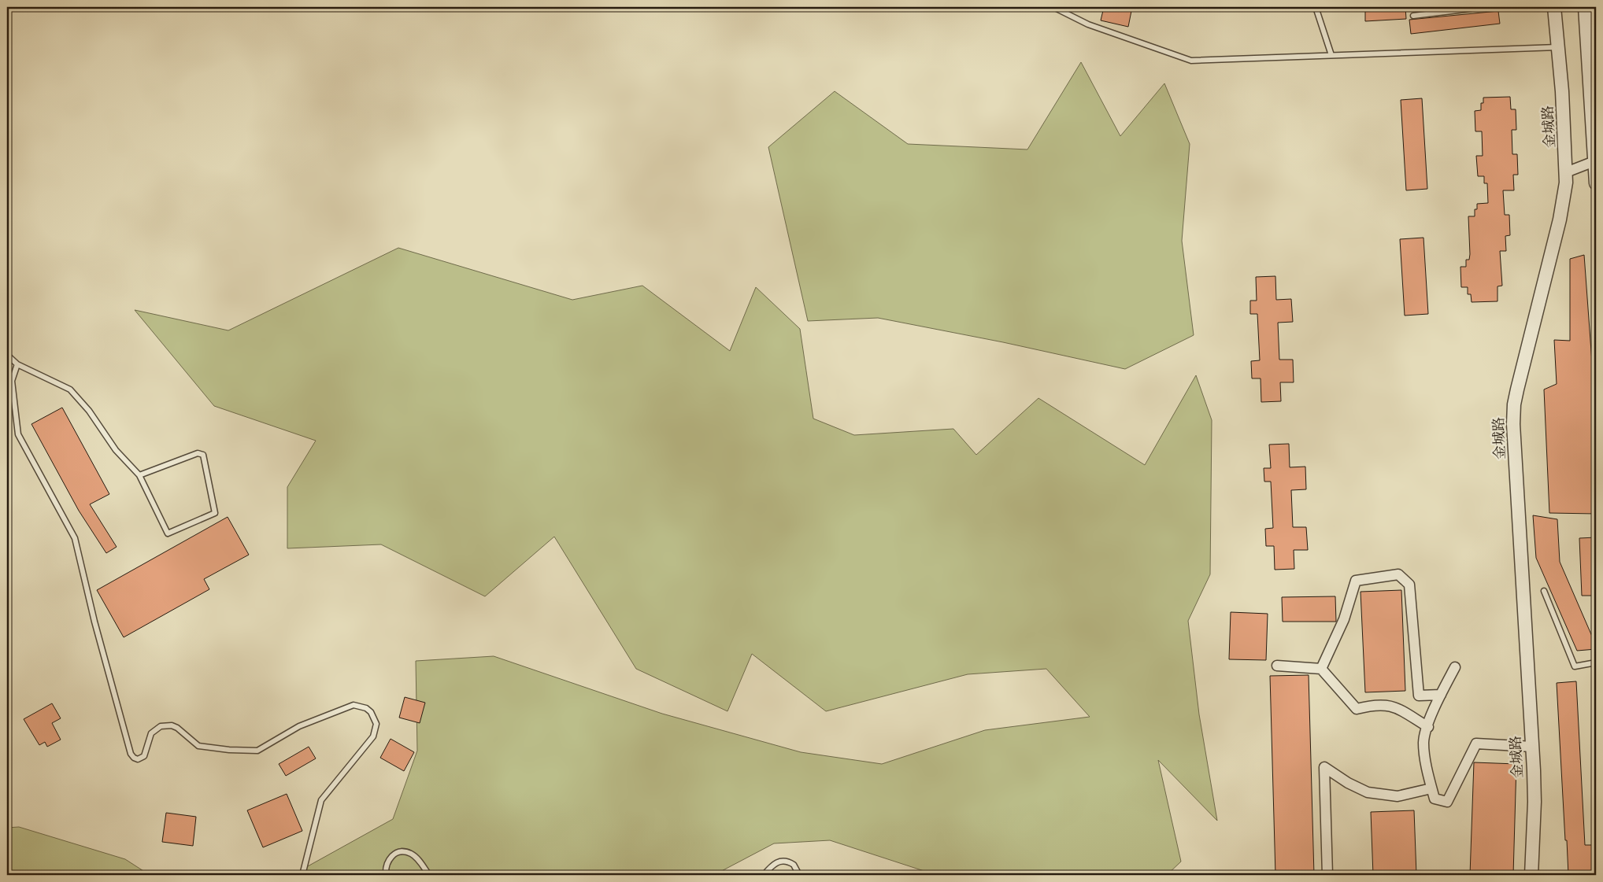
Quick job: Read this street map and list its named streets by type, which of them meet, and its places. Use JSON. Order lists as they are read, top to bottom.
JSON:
{
  "streets": {
    "street": ["金城路"]
  }
}
